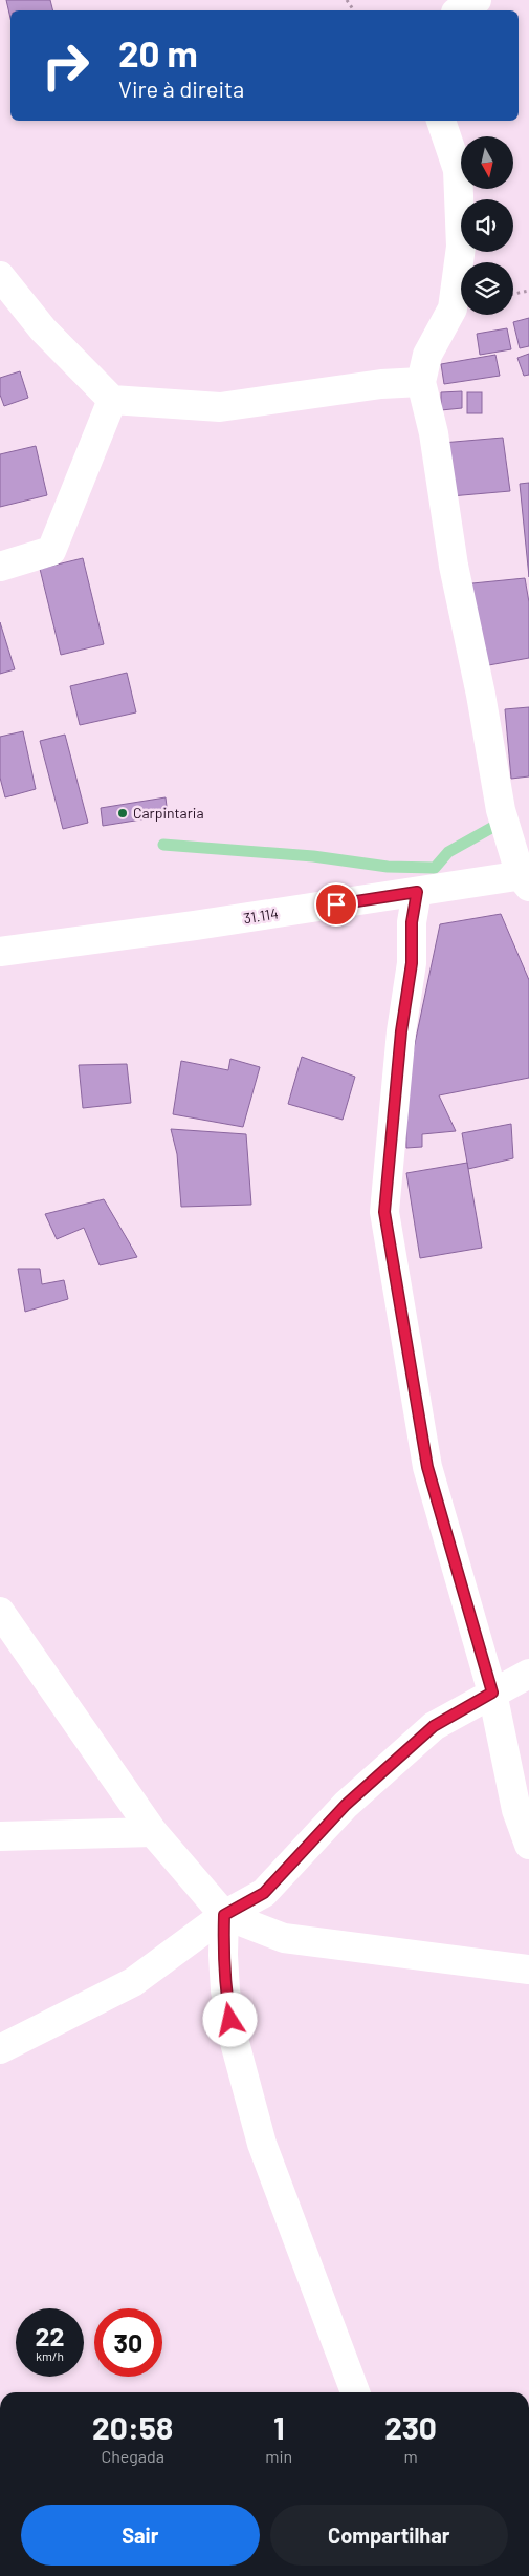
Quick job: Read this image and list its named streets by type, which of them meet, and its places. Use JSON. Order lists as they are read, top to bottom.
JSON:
{
  "streets": {
    "street": ["31.114"]
  },
  "places": ["Carpintaria"],
  "north": "bottom",
  "page": {
    "turn": ["20 m", "Vire à direita"],
    "speed": "22 km/h",
    "limit": "30",
    "eta": [
      "20:58",
      "Chegada",
      "1",
      "min",
      "230",
      "m"
    ],
    "buttons": ["Sair", "Compartilhar"]
  }
}
